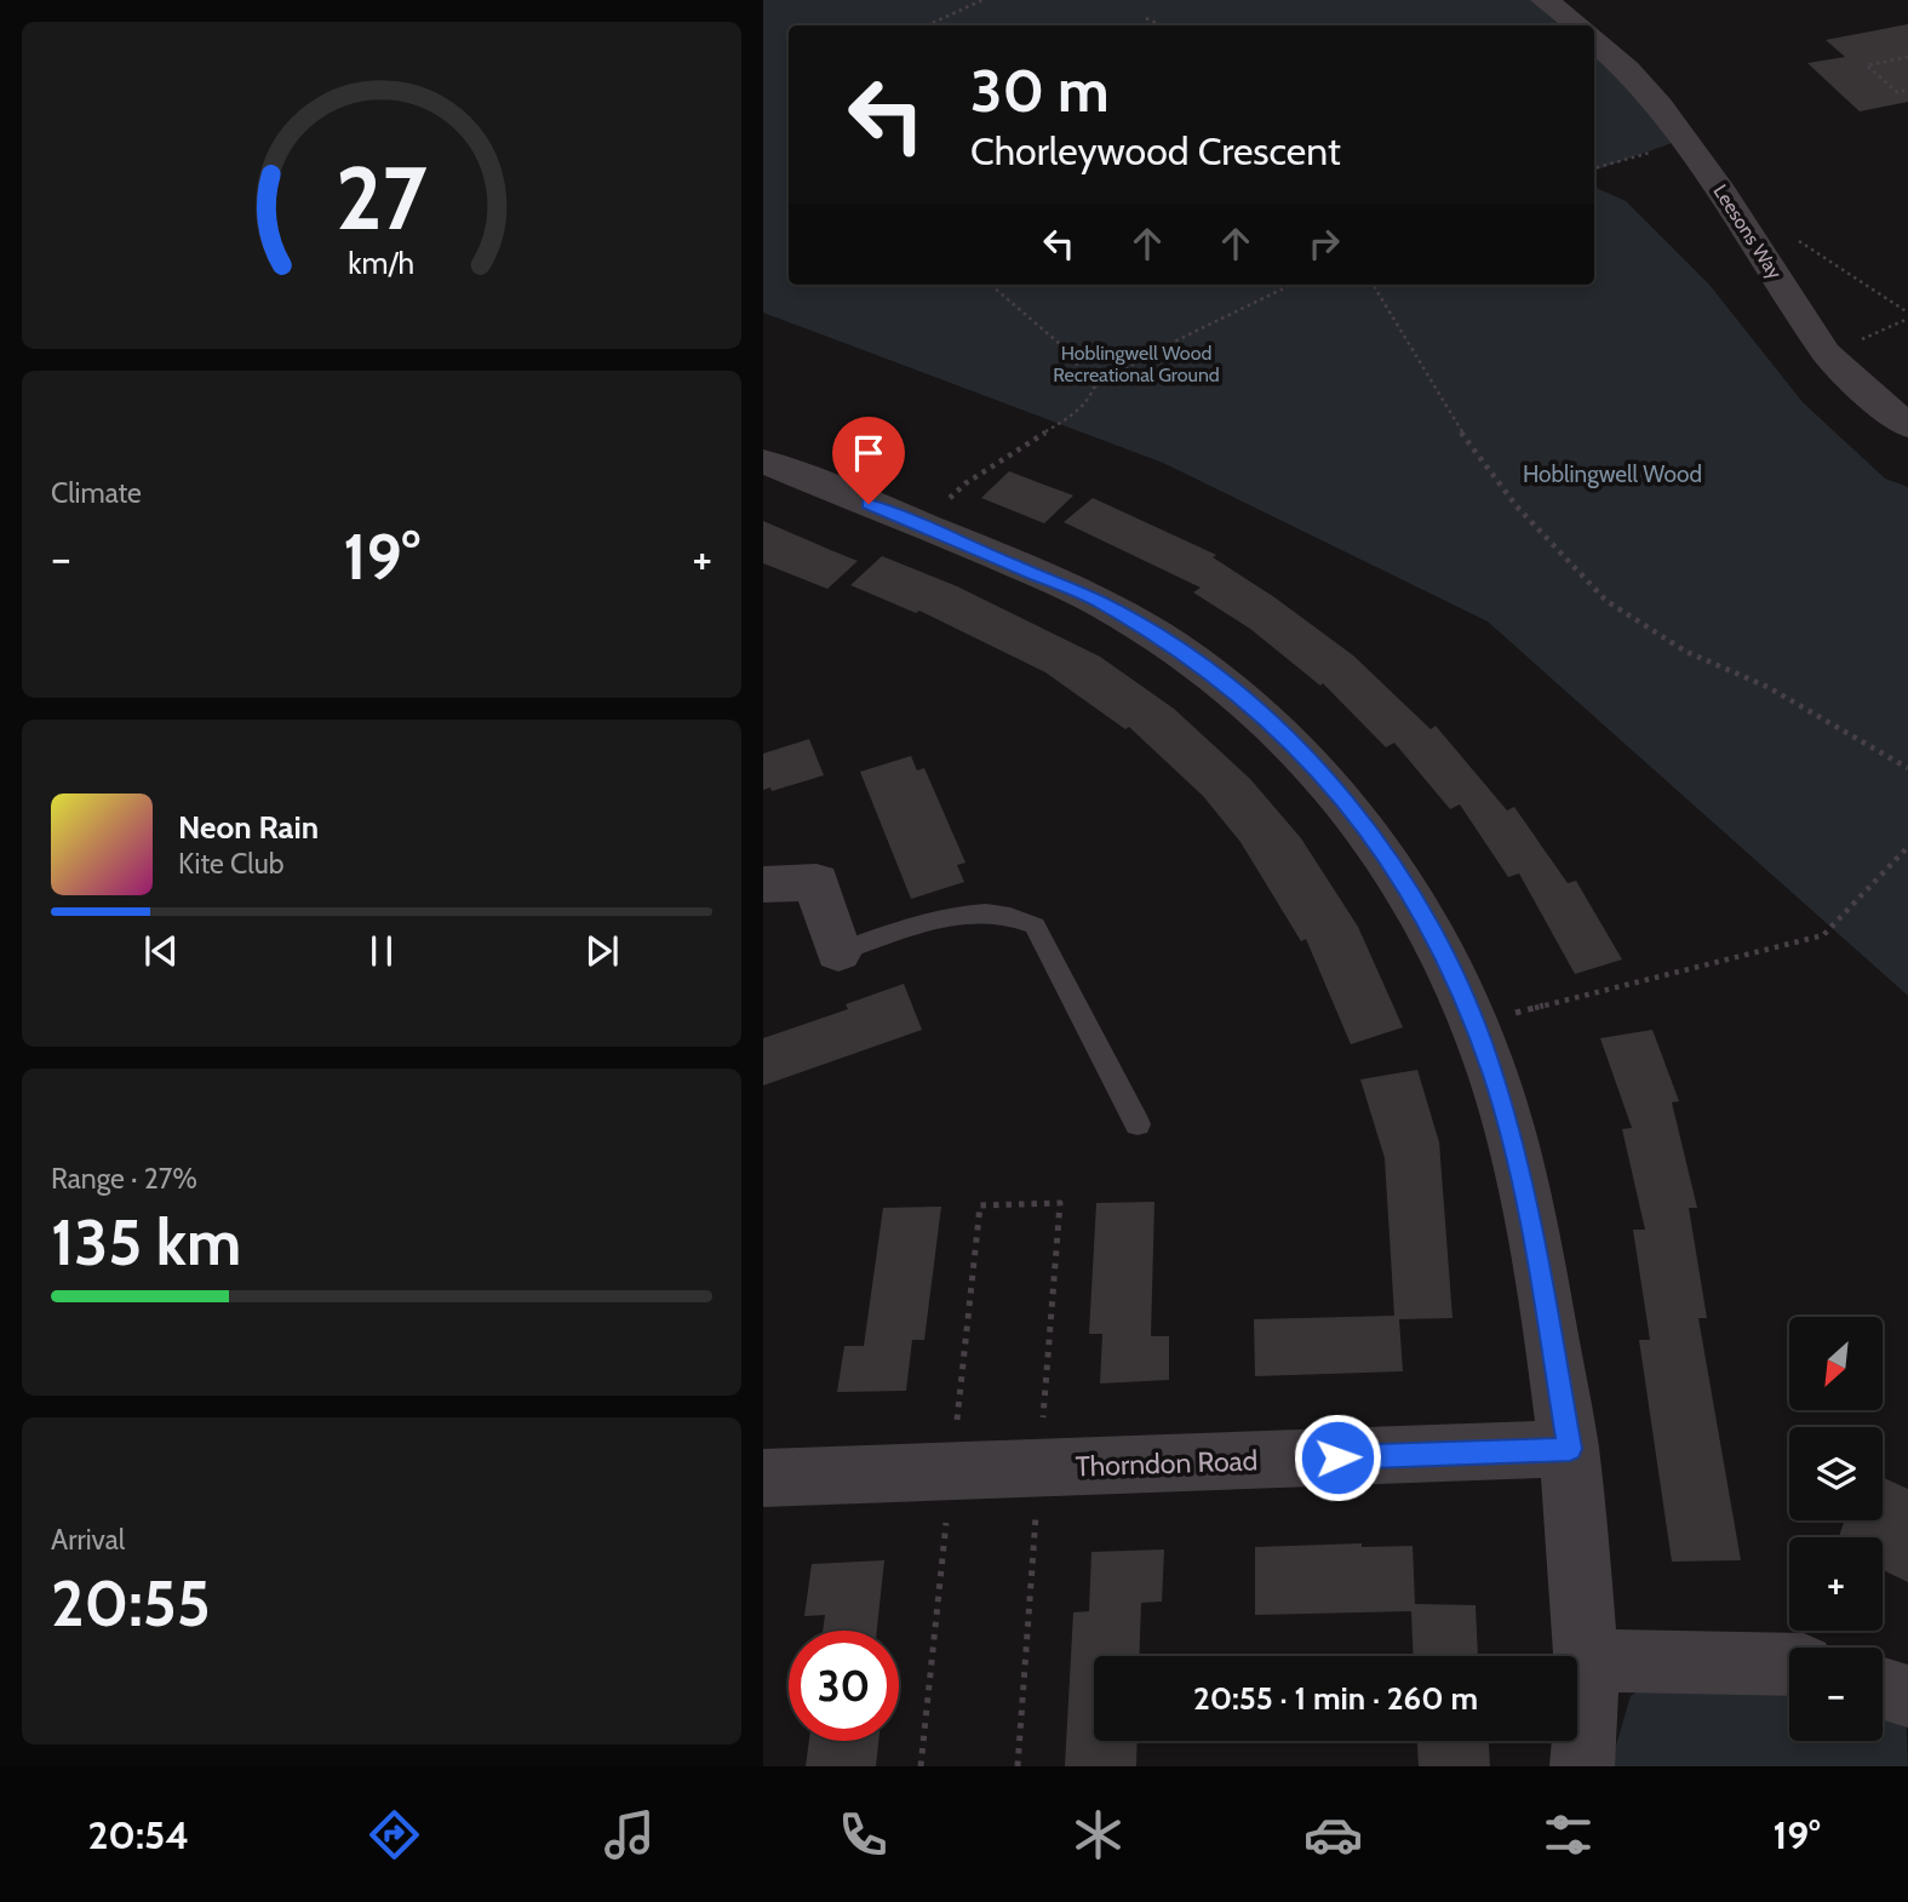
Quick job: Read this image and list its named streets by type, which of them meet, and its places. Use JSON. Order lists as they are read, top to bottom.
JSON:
{
  "streets": {
    "street": ["Leesons Way", "Thorndon Road"]
  },
  "parks": ["Hoblingwell Wood Recreational Ground", "Hoblingwell Wood"],
  "north": "bottom left",
  "page": {
    "turn": ["30 m", "Chorleywood Crescent"],
    "tile": [
      "Climate",
      ["Range · 27%", "135 km"],
      ["Arrival", "20:55"]
    ],
    "heat": ["−", "19°", "+"],
    "song": ["Neon Rain", "Kite Club"],
    "map_buttons": ["+", "−"],
    "limit": "30",
    "trip": "20:55 · 1 min · 260 m",
    "tabs": ["20:54", "19°"],
    "gauge": ["27", "km/h"]
  }
}
